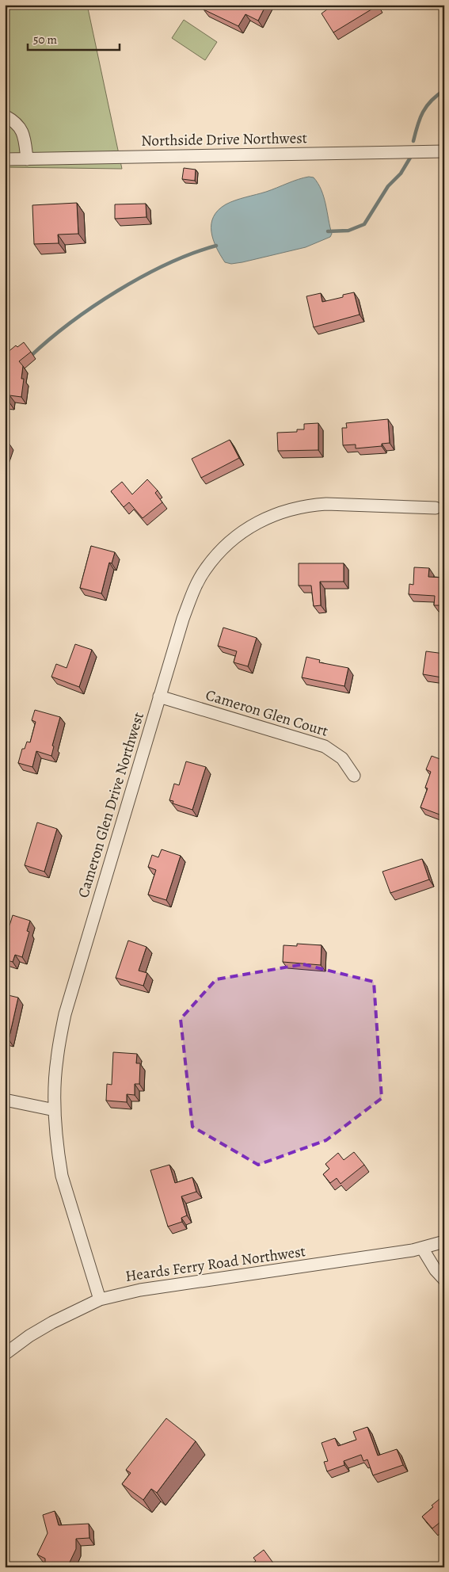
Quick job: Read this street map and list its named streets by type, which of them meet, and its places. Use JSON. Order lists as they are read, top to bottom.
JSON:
{
  "streets": {
    "street": [
      "Northside Drive Northwest",
      "Cameron Glen Court",
      "Cameron Glen Drive Northwest",
      "Heards Ferry Road Northwest"
    ]
  },
  "crossings": [
    ["Cameron Glen Court", "Cameron Glen Drive Northwest"],
    ["Cameron Glen Drive Northwest", "Heards Ferry Road Northwest"]
  ],
  "scale_bar": "50 m"
}
